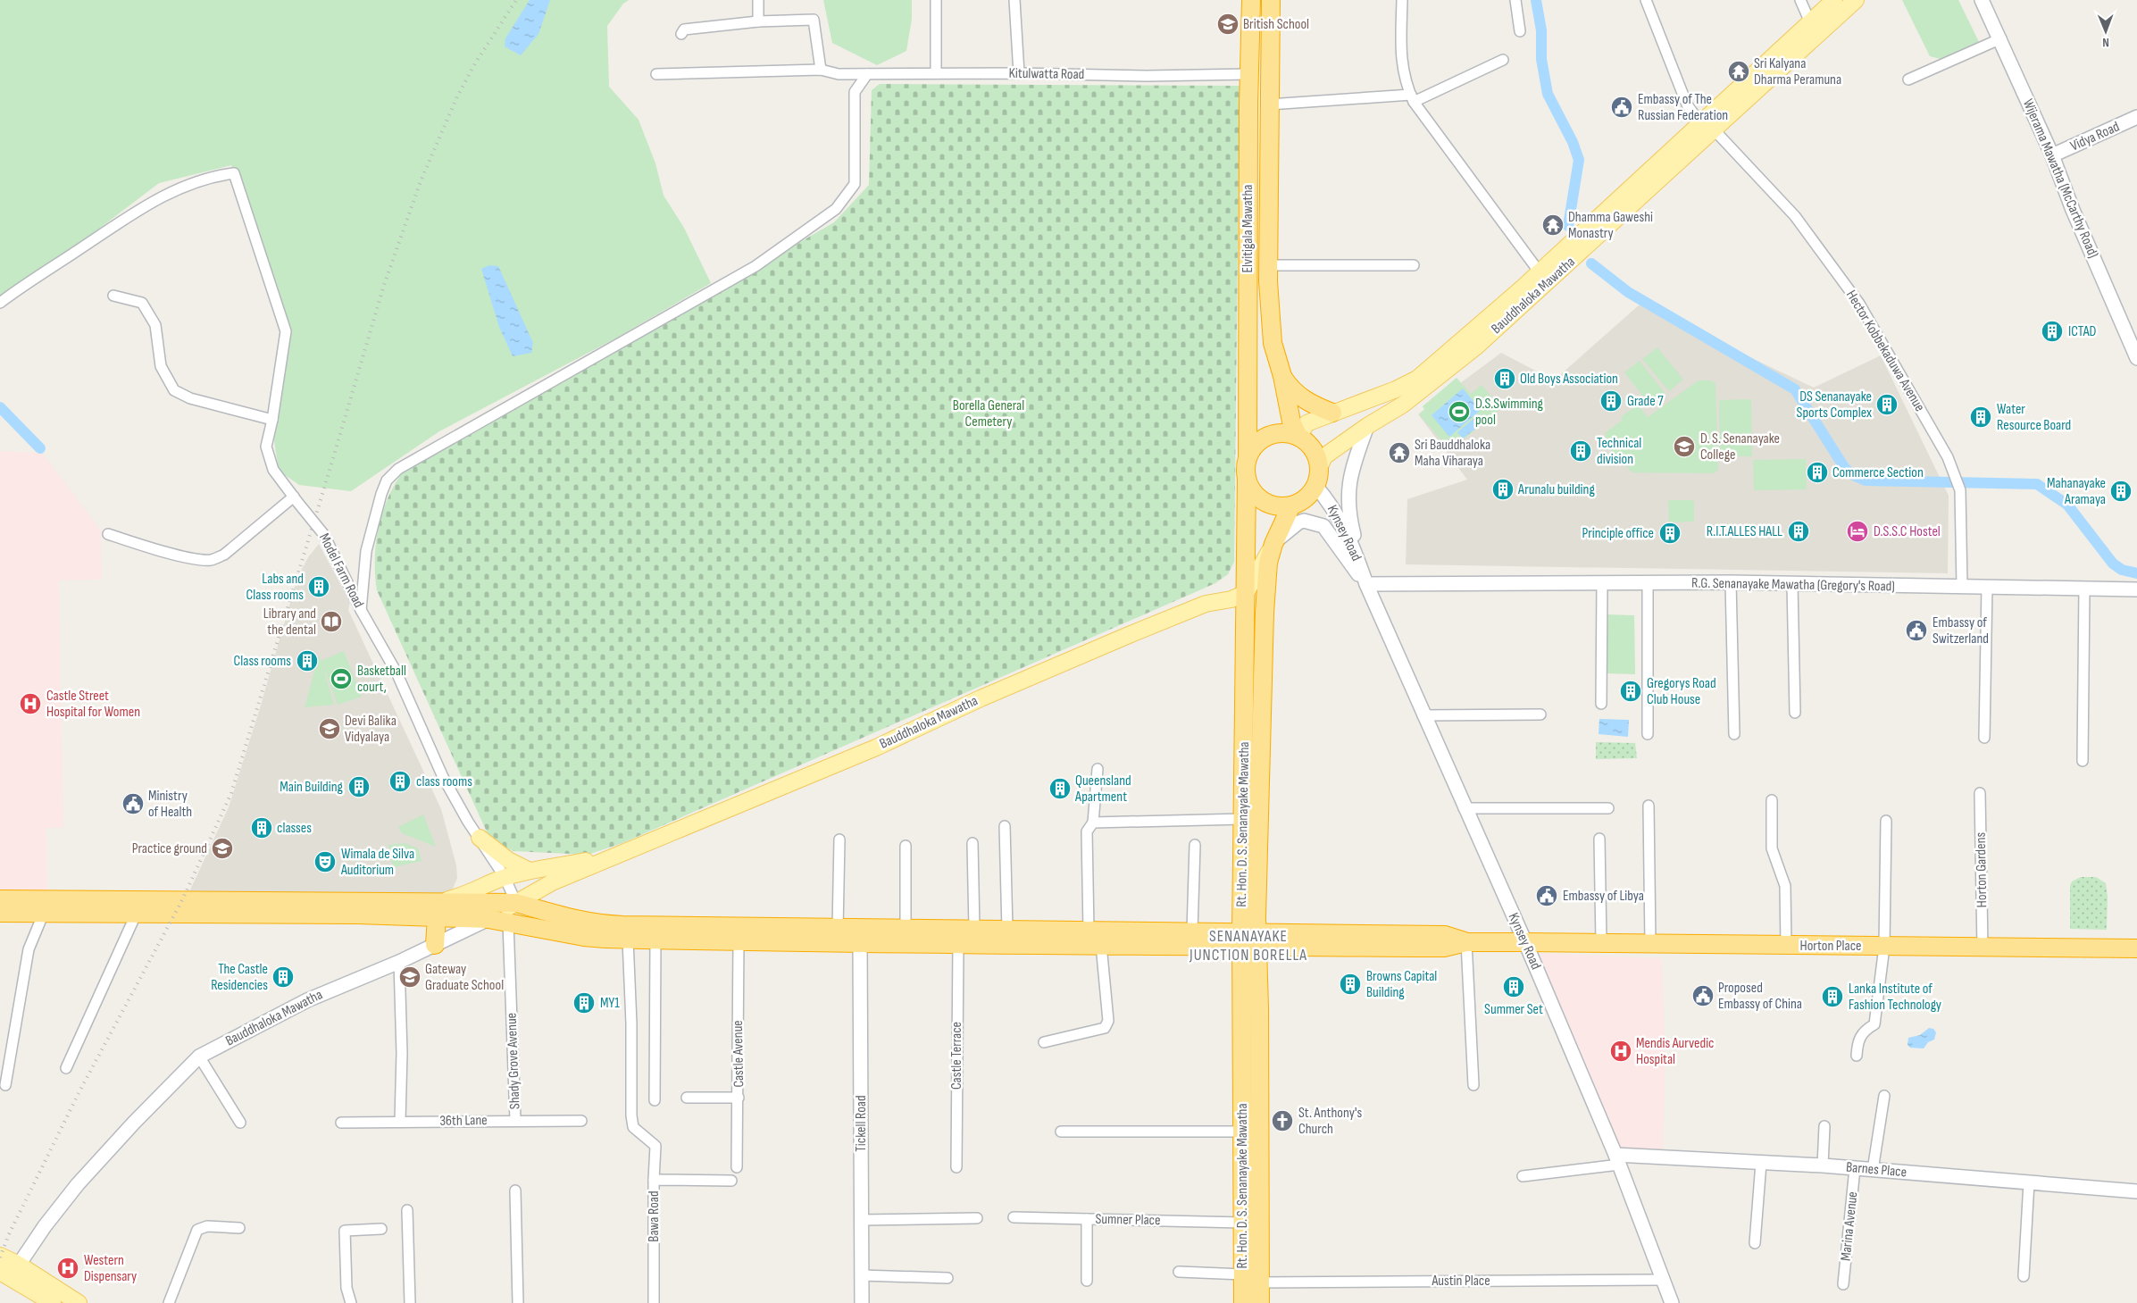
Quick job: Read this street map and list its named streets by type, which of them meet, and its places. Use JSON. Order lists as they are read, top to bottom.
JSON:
{
  "streets": {
    "highway": ["Elvitigala Mawatha", "Rt. Hon. D. S. Senanayake Mawatha", "Horton Place"],
    "main road": ["Bauddhaloka Mawatha"],
    "street": [
      "Kitulwatta Road",
      "Vidya Road",
      "Wijerama Mawatha (McCarthy Road)",
      "Hector Kobbekaduwa Avenue",
      "Kynsey Road",
      "Model Farm Road",
      "R.G. Senanayake Mawatha (Gregory's Road)",
      "Horton Gardens",
      "Castle Avenue",
      "Castle Terrace",
      "Shady Grove Avenue",
      "36th Lane",
      "Tickell Road",
      "Barnes Place",
      "Bawa Road",
      "Sumner Place",
      "Marina Avenue",
      "Austin Place"
    ]
  },
  "crossings": [
    ["Kitulwatta Road", "Elvitigala Mawatha"],
    ["Vidya Road", "Wijerama Mawatha (McCarthy Road)"],
    ["Elvitigala Mawatha", "Bauddhaloka Mawatha"],
    ["Elvitigala Mawatha", "Kynsey Road"],
    ["Elvitigala Mawatha", "Rt. Hon. D. S. Senanayake Mawatha"],
    ["Bauddhaloka Mawatha", "Hector Kobbekaduwa Avenue"],
    ["Bauddhaloka Mawatha", "Kynsey Road"],
    ["Bauddhaloka Mawatha", "Model Farm Road"],
    ["Bauddhaloka Mawatha", "Rt. Hon. D. S. Senanayake Mawatha"],
    ["Hector Kobbekaduwa Avenue", "R.G. Senanayake Mawatha (Gregory's Road)"],
    ["Kynsey Road", "R.G. Senanayake Mawatha (Gregory's Road)"],
    ["Kynsey Road", "Rt. Hon. D. S. Senanayake Mawatha"],
    ["Kynsey Road", "Horton Place"],
    ["Kynsey Road", "Barnes Place"],
    ["Kynsey Road", "Austin Place"],
    ["Rt. Hon. D. S. Senanayake Mawatha", "Horton Place"],
    ["Rt. Hon. D. S. Senanayake Mawatha", "Sumner Place"],
    ["Rt. Hon. D. S. Senanayake Mawatha", "Austin Place"],
    ["Horton Gardens", "Horton Place"],
    ["Shady Grove Avenue", "36th Lane"],
    ["Barnes Place", "Marina Avenue"]
  ],
  "districts": ["SENANAYAKE JUNCTION BORELLA"],
  "parks": ["Borella General Cemetery"],
  "places": {
    "school or university": [
      "British School",
      "D. S. Senanayake College",
      "Devi Balika Vidyalaya",
      "Practice ground",
      "Gateway Graduate School"
    ],
    "temple": ["Sri Kalyana Dharma Peramuna", "Dhamma Gaweshi Monastry", "Sri Bauddhaloka Maha Viharaya"],
    "public building": [
      "Embassy of The Russian Federation",
      "Embassy of Switzerland",
      "Ministry of Health",
      "Embassy of Libya",
      "Proposed Embassy of China"
    ],
    "building": [
      "ICTAD",
      "Old Boys Association",
      "Grade 7",
      "DS Senanayake Sports Complex",
      "Water Resource Board",
      "Technical division",
      "Commerce Section",
      "Arunalu building",
      "Mahanayake Aramaya",
      "R.I.T.ALLES HALL",
      "Principle office",
      "Labs and Class rooms",
      "Class rooms",
      "Gregorys Road Club House",
      "class rooms",
      "Main Building",
      "Queensland Apartment",
      "classes",
      "The Castle Residencies",
      "Browns Capital Building",
      "Summer Set",
      "Lanka Institute of Fashion Technology",
      "MY1"
    ],
    "sports": ["D.S.Swimming pool", "Basketball court,"],
    "hotel": ["D.S.S.C Hostel"],
    "library": ["Library and the dental"],
    "hospital": ["Castle Street Hospital for Women", "Mendis Aurvedic Hospital", "Western Dispensary"],
    "theatre": ["Wimala de Silva Auditorium"],
    "church": ["St. Anthony's Church"]
  },
  "north": "bottom"
}
